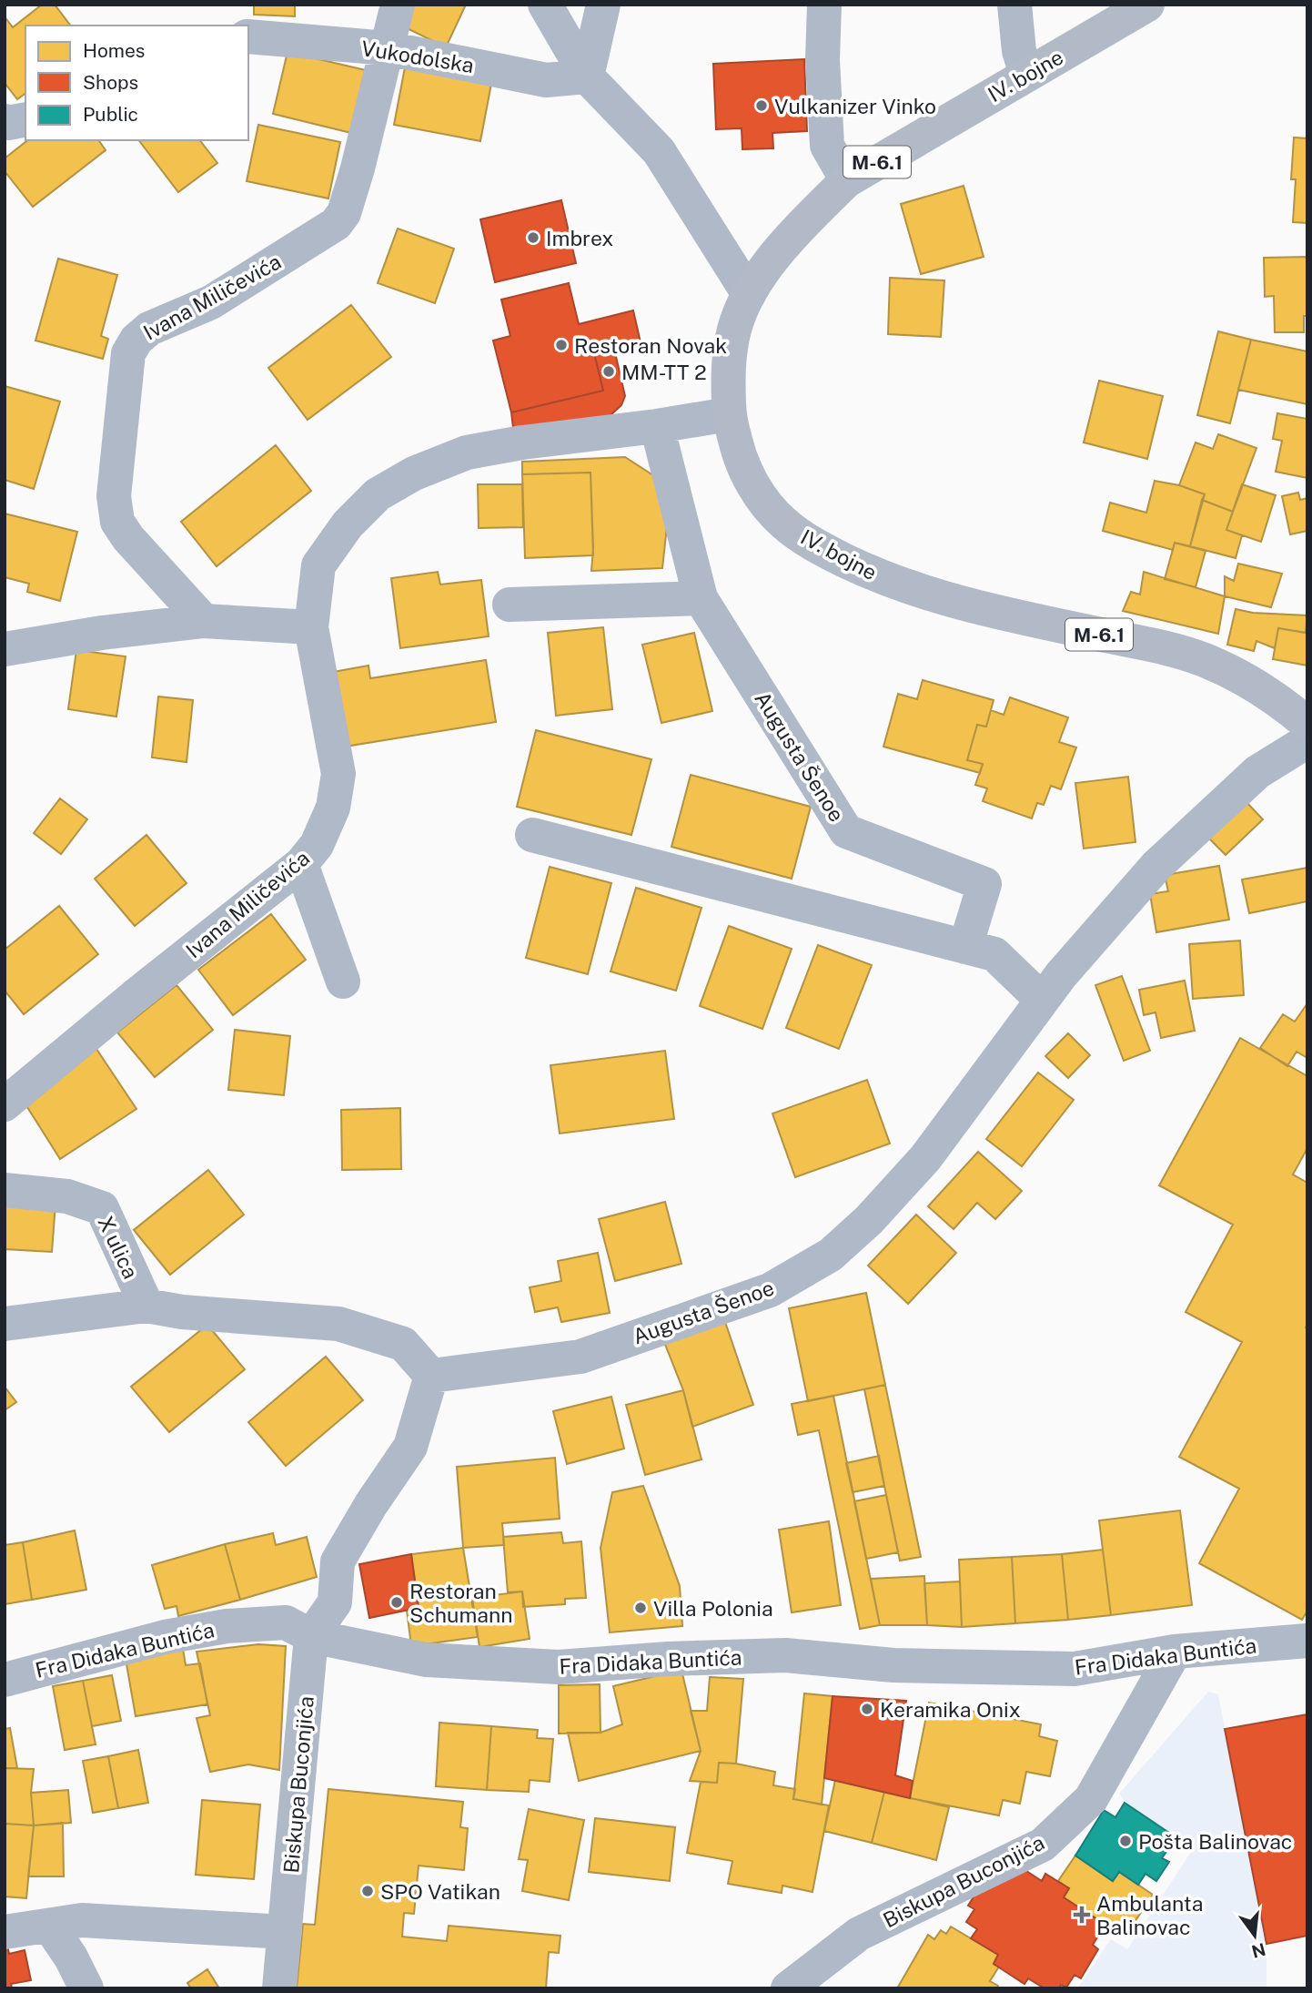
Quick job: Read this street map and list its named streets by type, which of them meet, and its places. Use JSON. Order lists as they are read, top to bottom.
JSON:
{
  "streets": {
    "main road": ["IV. bojne", "M-6.1"],
    "street": [
      "Vukodolska",
      "Ivana Miličevića",
      "Augusta Šenoe",
      "X ulica",
      "Fra Didaka Buntića",
      "Biskupa Buconjića"
    ]
  },
  "crossings": [
    ["Vukodolska", "Ivana Miličevića"],
    ["IV. bojne", "Ivana Miličevića"],
    ["Ivana Miličevića", "Augusta Šenoe"],
    ["Fra Didaka Buntića", "Biskupa Buconjića"]
  ],
  "places": {
    "other": [
      "Vulkanizer Vinko",
      "Imbrex",
      "Restoran Novak",
      "MM-TT 2",
      "Restoran Schumann",
      "Villa Polonia",
      "Keramika Onix",
      "Pošta Balinovac",
      "SPO Vatikan"
    ],
    "health": ["Ambulanta Balinovac"]
  },
  "legend": ["Homes", "Shops", "Public"],
  "north": "bottom"
}
